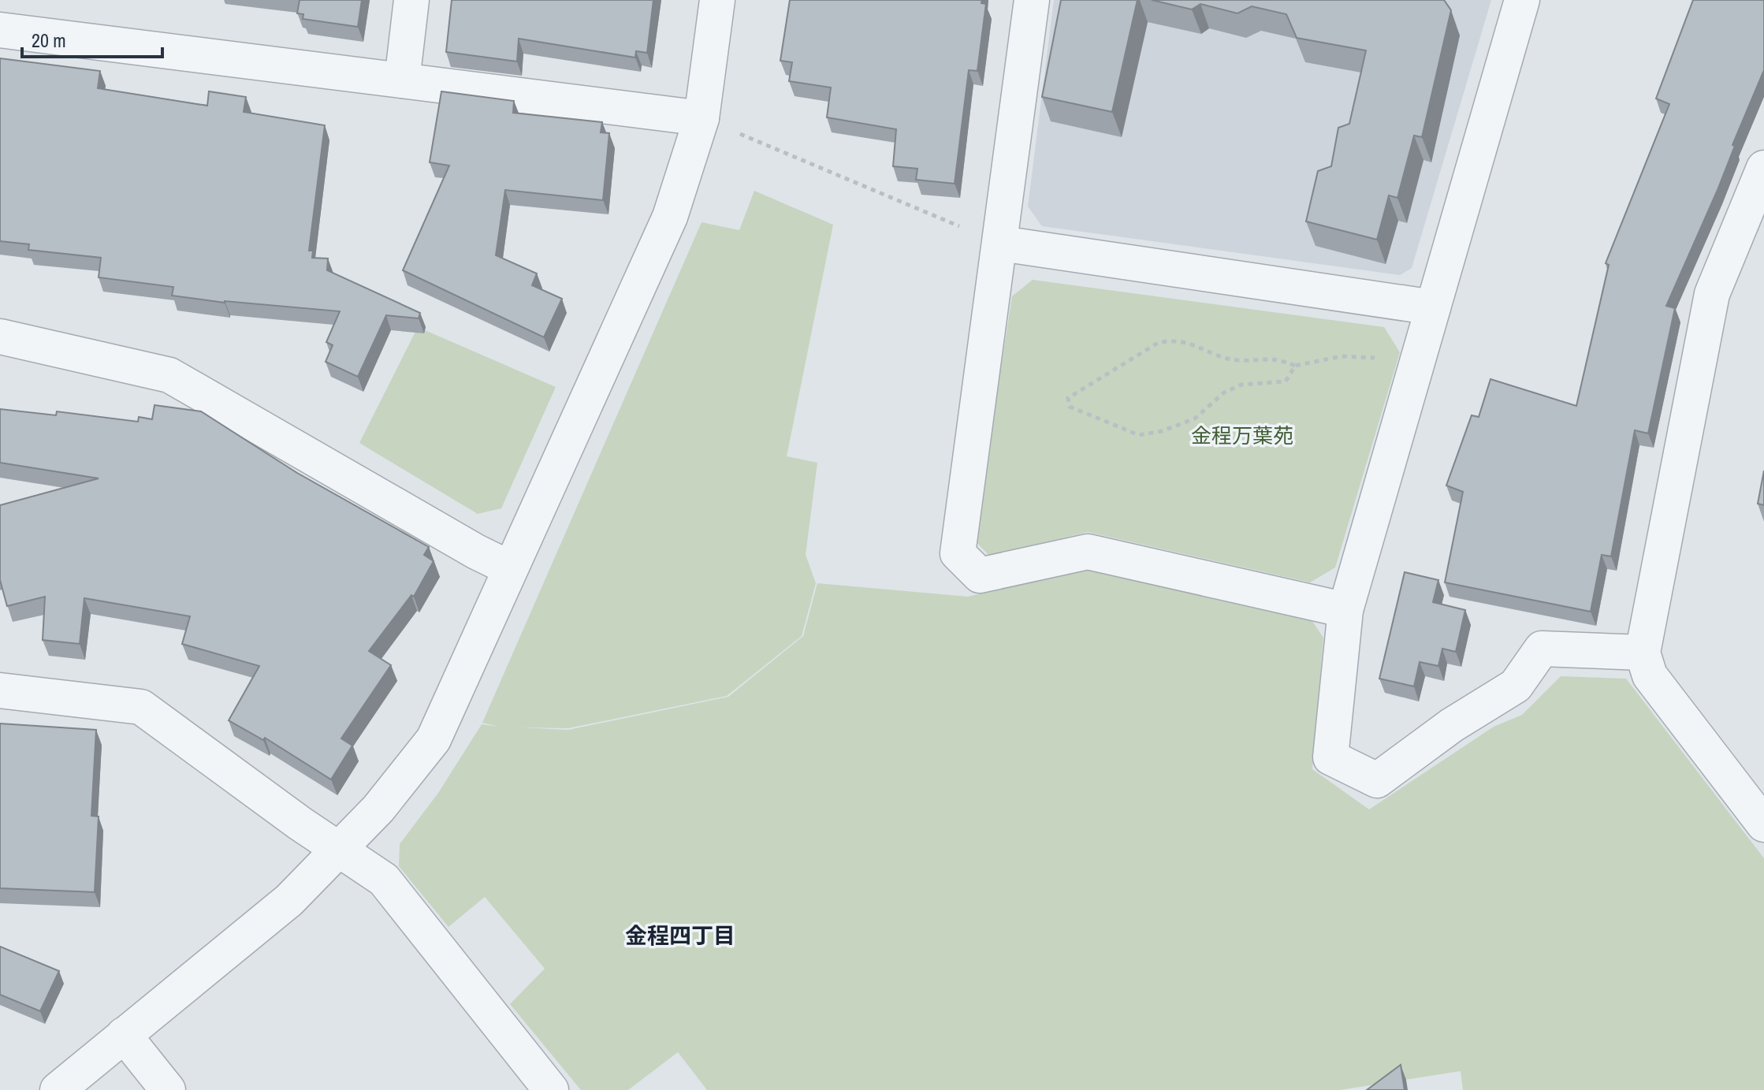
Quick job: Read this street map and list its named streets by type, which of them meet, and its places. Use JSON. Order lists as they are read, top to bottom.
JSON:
{
  "districts": ["金程四丁目"],
  "parks": ["金程万葉苑"],
  "scale_bar": "20 m"
}
